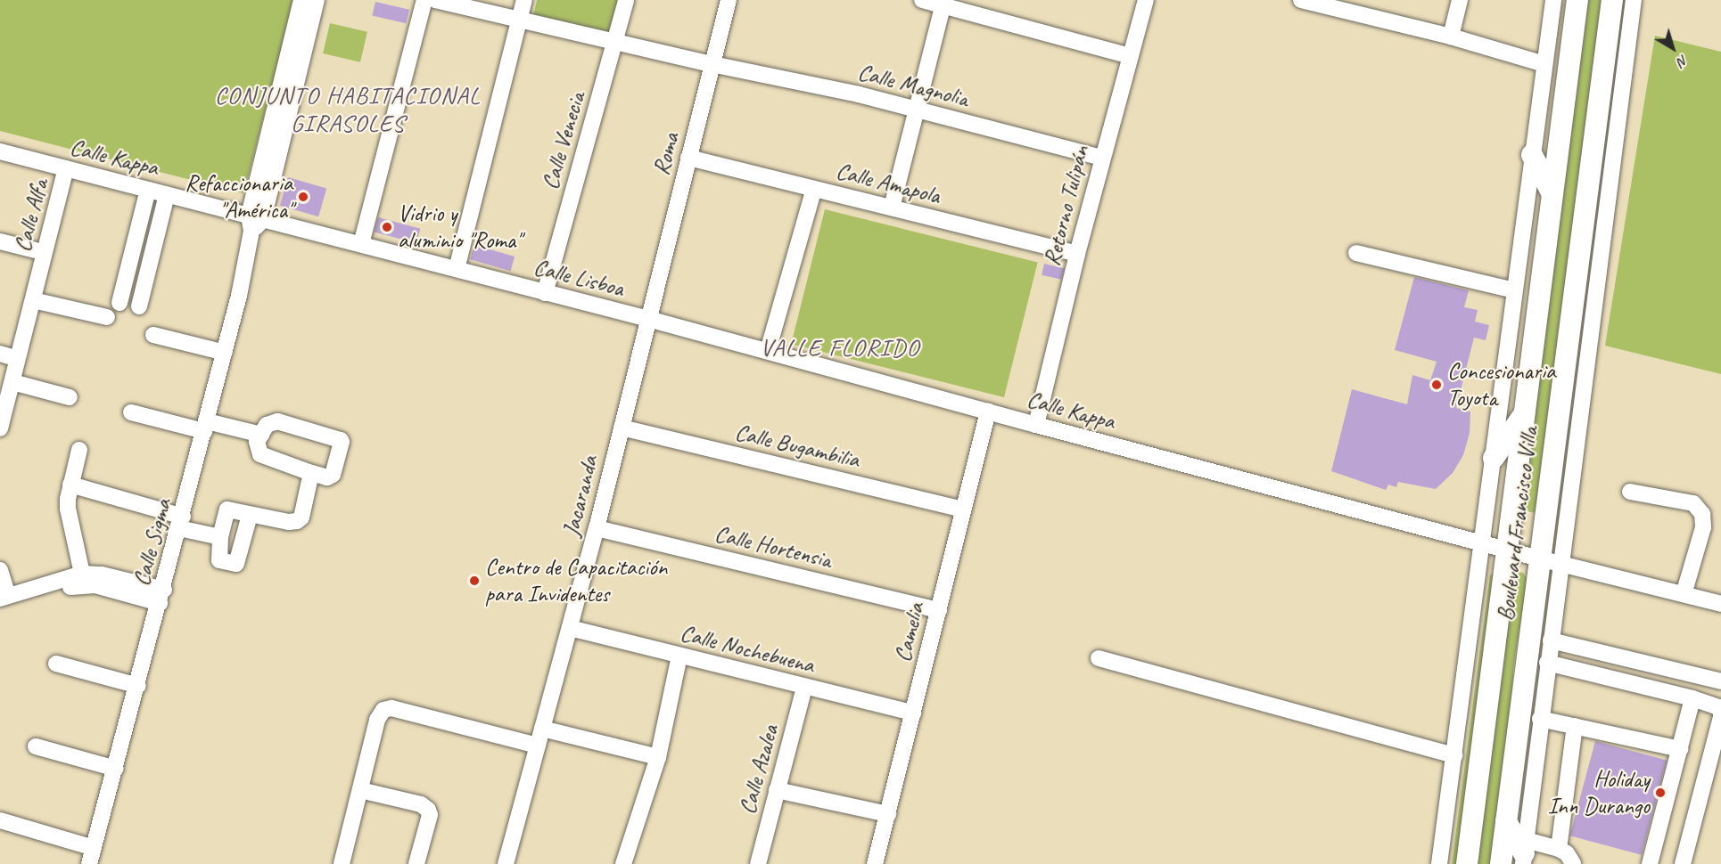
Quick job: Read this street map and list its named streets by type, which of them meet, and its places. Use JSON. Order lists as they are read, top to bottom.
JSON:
{
  "streets": {
    "main road": ["Boulevard Francisco Villa"],
    "street": [
      "Calle Magnolia",
      "Calle Venecia",
      "Roma",
      "Calle Kappa",
      "Calle Amapola",
      "Retorno Tulipán",
      "Calle Alfa",
      "Calle Lisboa",
      "Calle Bugambilia",
      "Jacaranda",
      "Calle Sigma",
      "Calle Hortensia",
      "Camelia",
      "Calle Nochebuena",
      "Calle Azalea"
    ]
  },
  "crossings": [
    ["Calle Magnolia", "Calle Venecia"],
    ["Calle Magnolia", "Roma"],
    ["Calle Magnolia", "Retorno Tulipán"],
    ["Calle Venecia", "Calle Lisboa"],
    ["Roma", "Calle Kappa"],
    ["Roma", "Calle Amapola"],
    ["Roma", "Calle Lisboa"],
    ["Roma", "Jacaranda"],
    ["Calle Kappa", "Retorno Tulipán"],
    ["Calle Kappa", "Calle Alfa"],
    ["Calle Kappa", "Calle Lisboa"],
    ["Calle Kappa", "Jacaranda"],
    ["Calle Kappa", "Boulevard Francisco Villa"],
    ["Calle Kappa", "Calle Sigma"],
    ["Calle Kappa", "Camelia"],
    ["Calle Amapola", "Retorno Tulipán"],
    ["Calle Lisboa", "Jacaranda"],
    ["Calle Lisboa", "Calle Sigma"],
    ["Calle Bugambilia", "Jacaranda"],
    ["Calle Bugambilia", "Camelia"],
    ["Jacaranda", "Calle Hortensia"],
    ["Jacaranda", "Calle Nochebuena"],
    ["Calle Hortensia", "Camelia"],
    ["Camelia", "Calle Nochebuena"],
    ["Calle Nochebuena", "Calle Azalea"]
  ],
  "districts": ["CONJUNTO HABITACIONAL GIRASOLES", "VALLE FLORIDO"],
  "places": [
    "Refaccionaria \"América\"",
    "Vidrio y aluminio \"Roma\"",
    "Concesionaria Toyota",
    "Centro de Capacitación para Invidentes",
    "Holiday Inn Durango"
  ],
  "north": "bottom right"
}
